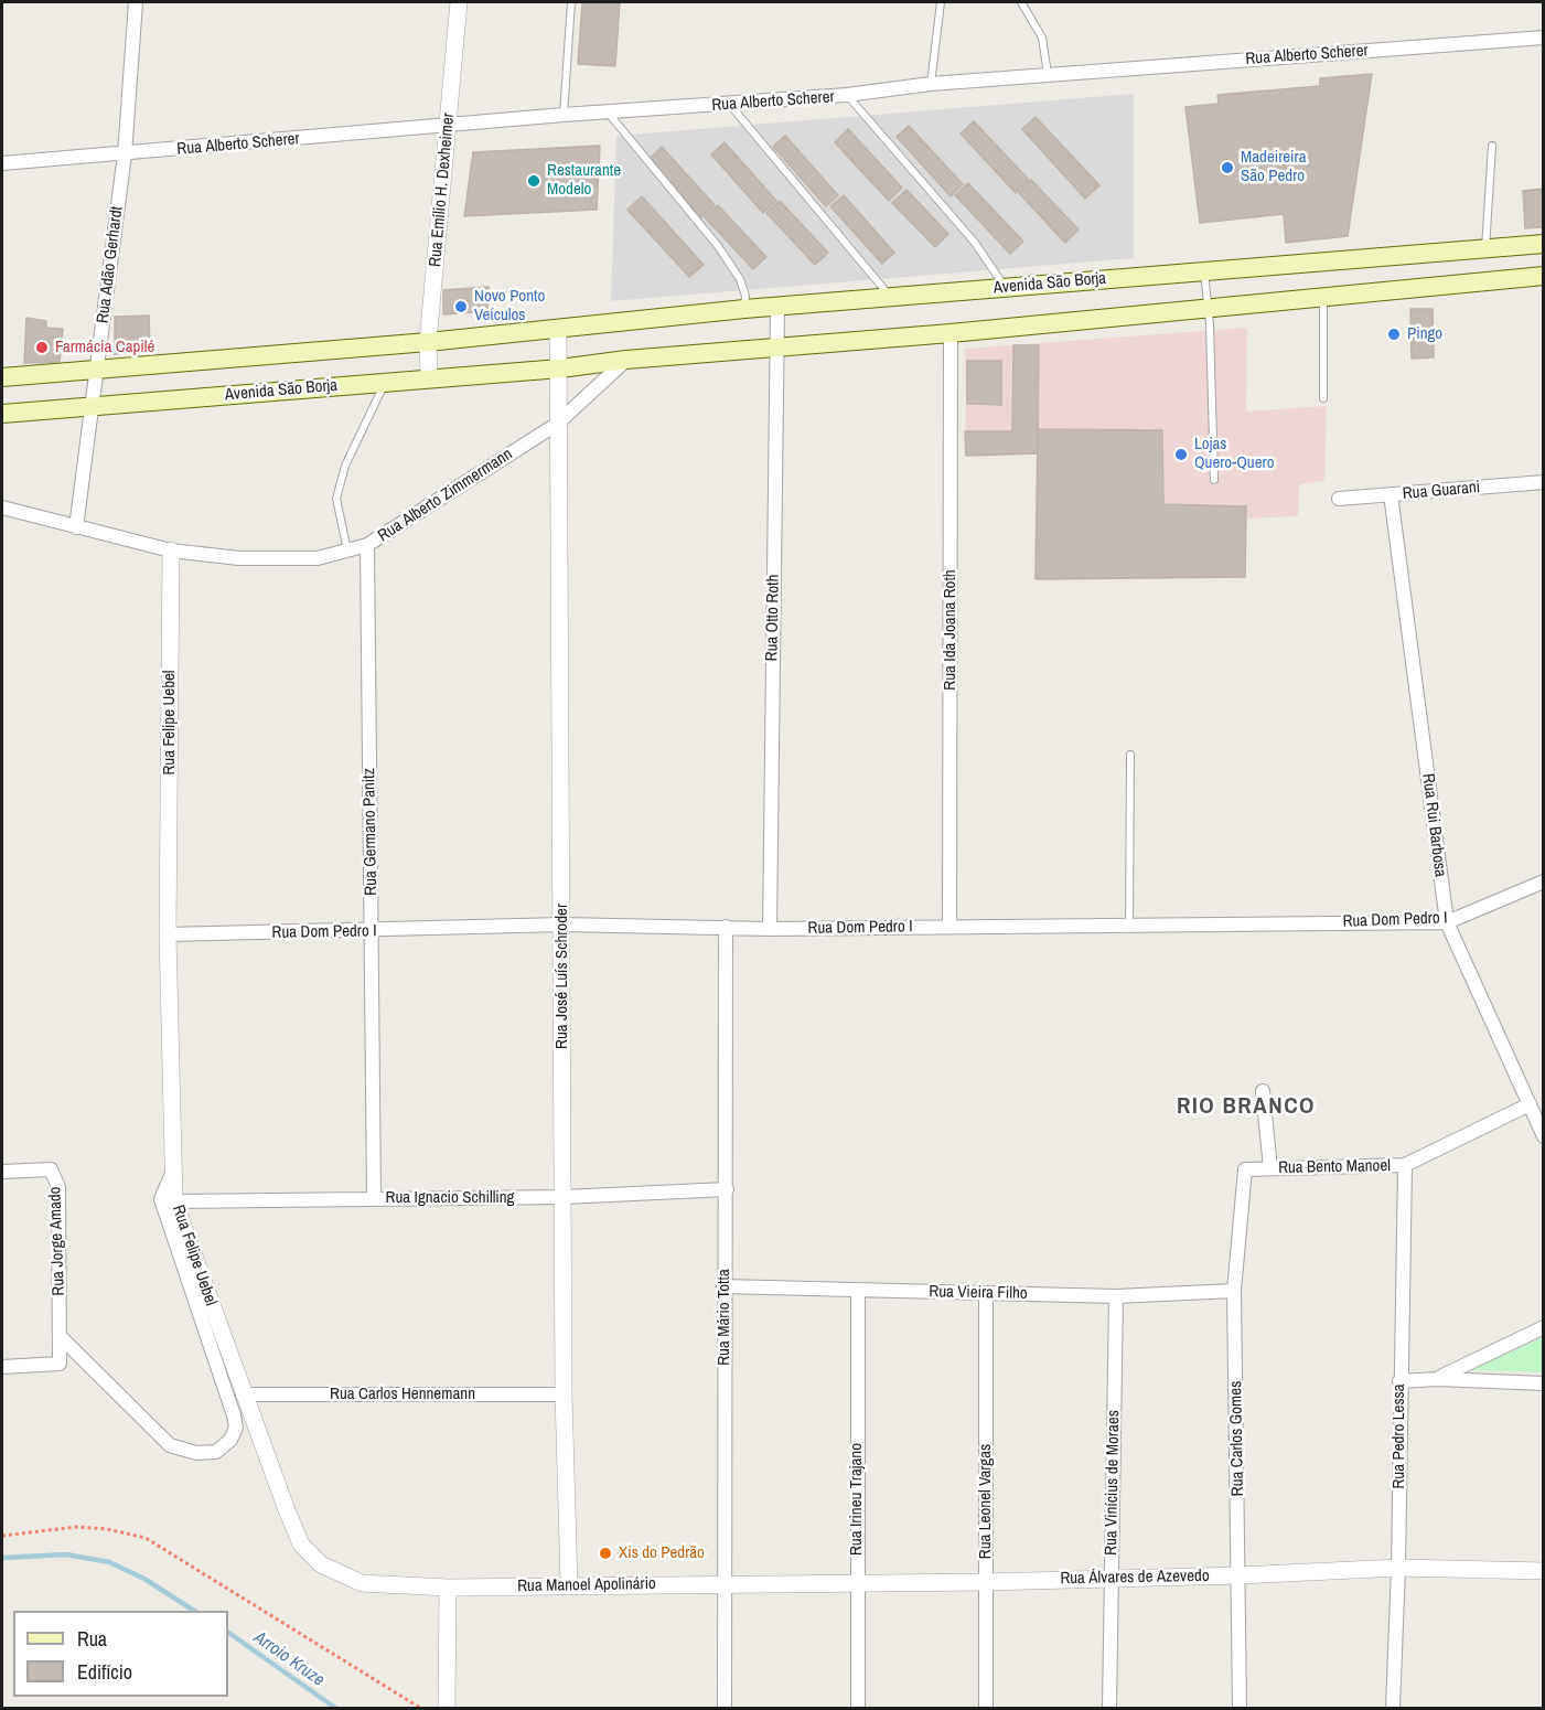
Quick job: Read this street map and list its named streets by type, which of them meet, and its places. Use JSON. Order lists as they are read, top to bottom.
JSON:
{
  "streets": {
    "main road": ["Avenida São Borja"],
    "street": [
      "Rua Alberto Scherer",
      "Rua Emílio H. Dexheimer",
      "Rua Adão Gerhardt",
      "Rua Guarani",
      "Rua Alberto Zimmermann",
      "Rua Otto Roth",
      "Rua Ida Joana Roth",
      "Rua Felipe Uebel",
      "Rua Rui Barbosa",
      "Rua Germano Panitz",
      "Rua Dom Pedro I",
      "Rua José Luís Schroder",
      "Rua Bento Manoel",
      "Rua Ignacio Schilling",
      "Rua Jorge Amado",
      "Rua Vieira Filho",
      "Rua Mário Totta",
      "Rua Carlos Hennemann",
      "Rua Pedro Lessa",
      "Rua Carlos Gomes",
      "Rua Vinícius de Moraes",
      "Rua Irineu Trajano",
      "Rua Leonel Vargas",
      "Rua Álvares de Azevedo",
      "Rua Manoel Apolinário"
    ]
  },
  "crossings": [
    ["Rua Alberto Scherer", "Rua Emílio H. Dexheimer"],
    ["Rua Alberto Scherer", "Rua Adão Gerhardt"],
    ["Rua Emílio H. Dexheimer", "Avenida São Borja"],
    ["Rua Adão Gerhardt", "Avenida São Borja"],
    ["Rua Adão Gerhardt", "Rua Alberto Zimmermann"],
    ["Avenida São Borja", "Rua Alberto Zimmermann"],
    ["Avenida São Borja", "Rua Otto Roth"],
    ["Avenida São Borja", "Rua Ida Joana Roth"],
    ["Avenida São Borja", "Rua José Luís Schroder"],
    ["Rua Guarani", "Rua Rui Barbosa"],
    ["Rua Alberto Zimmermann", "Rua Felipe Uebel"],
    ["Rua Alberto Zimmermann", "Rua Germano Panitz"],
    ["Rua Alberto Zimmermann", "Rua José Luís Schroder"],
    ["Rua Otto Roth", "Rua Dom Pedro I"],
    ["Rua Ida Joana Roth", "Rua Dom Pedro I"],
    ["Rua Felipe Uebel", "Rua Dom Pedro I"],
    ["Rua Felipe Uebel", "Rua Ignacio Schilling"],
    ["Rua Felipe Uebel", "Rua Carlos Hennemann"],
    ["Rua Felipe Uebel", "Rua Manoel Apolinário"],
    ["Rua Rui Barbosa", "Rua Dom Pedro I"],
    ["Rua Rui Barbosa", "Rua Bento Manoel"],
    ["Rua Germano Panitz", "Rua Dom Pedro I"],
    ["Rua Germano Panitz", "Rua Ignacio Schilling"],
    ["Rua Dom Pedro I", "Rua José Luís Schroder"],
    ["Rua Dom Pedro I", "Rua Mário Totta"],
    ["Rua José Luís Schroder", "Rua Ignacio Schilling"],
    ["Rua José Luís Schroder", "Rua Carlos Hennemann"],
    ["Rua José Luís Schroder", "Rua Manoel Apolinário"],
    ["Rua Bento Manoel", "Rua Pedro Lessa"],
    ["Rua Bento Manoel", "Rua Carlos Gomes"],
    ["Rua Ignacio Schilling", "Rua Mário Totta"],
    ["Rua Vieira Filho", "Rua Mário Totta"],
    ["Rua Vieira Filho", "Rua Carlos Gomes"],
    ["Rua Vieira Filho", "Rua Vinícius de Moraes"],
    ["Rua Vieira Filho", "Rua Irineu Trajano"],
    ["Rua Vieira Filho", "Rua Leonel Vargas"],
    ["Rua Mário Totta", "Rua Álvares de Azevedo"],
    ["Rua Mário Totta", "Rua Manoel Apolinário"],
    ["Rua Pedro Lessa", "Rua Álvares de Azevedo"],
    ["Rua Carlos Gomes", "Rua Álvares de Azevedo"],
    ["Rua Vinícius de Moraes", "Rua Álvares de Azevedo"],
    ["Rua Irineu Trajano", "Rua Álvares de Azevedo"],
    ["Rua Leonel Vargas", "Rua Álvares de Azevedo"],
    ["Rua Álvares de Azevedo", "Rua Manoel Apolinário"]
  ],
  "districts": ["RIO BRANCO"],
  "water": ["Arroio Kruze"],
  "places": [
    "Madeireira São Pedro",
    "Restaurante Modelo",
    "Novo Ponto Veículos",
    "Pingo",
    "Farmácia Capilé",
    "Lojas Quero-Quero",
    "Xis do Pedrão"
  ],
  "legend": ["Rua", "Edifício"]
}
